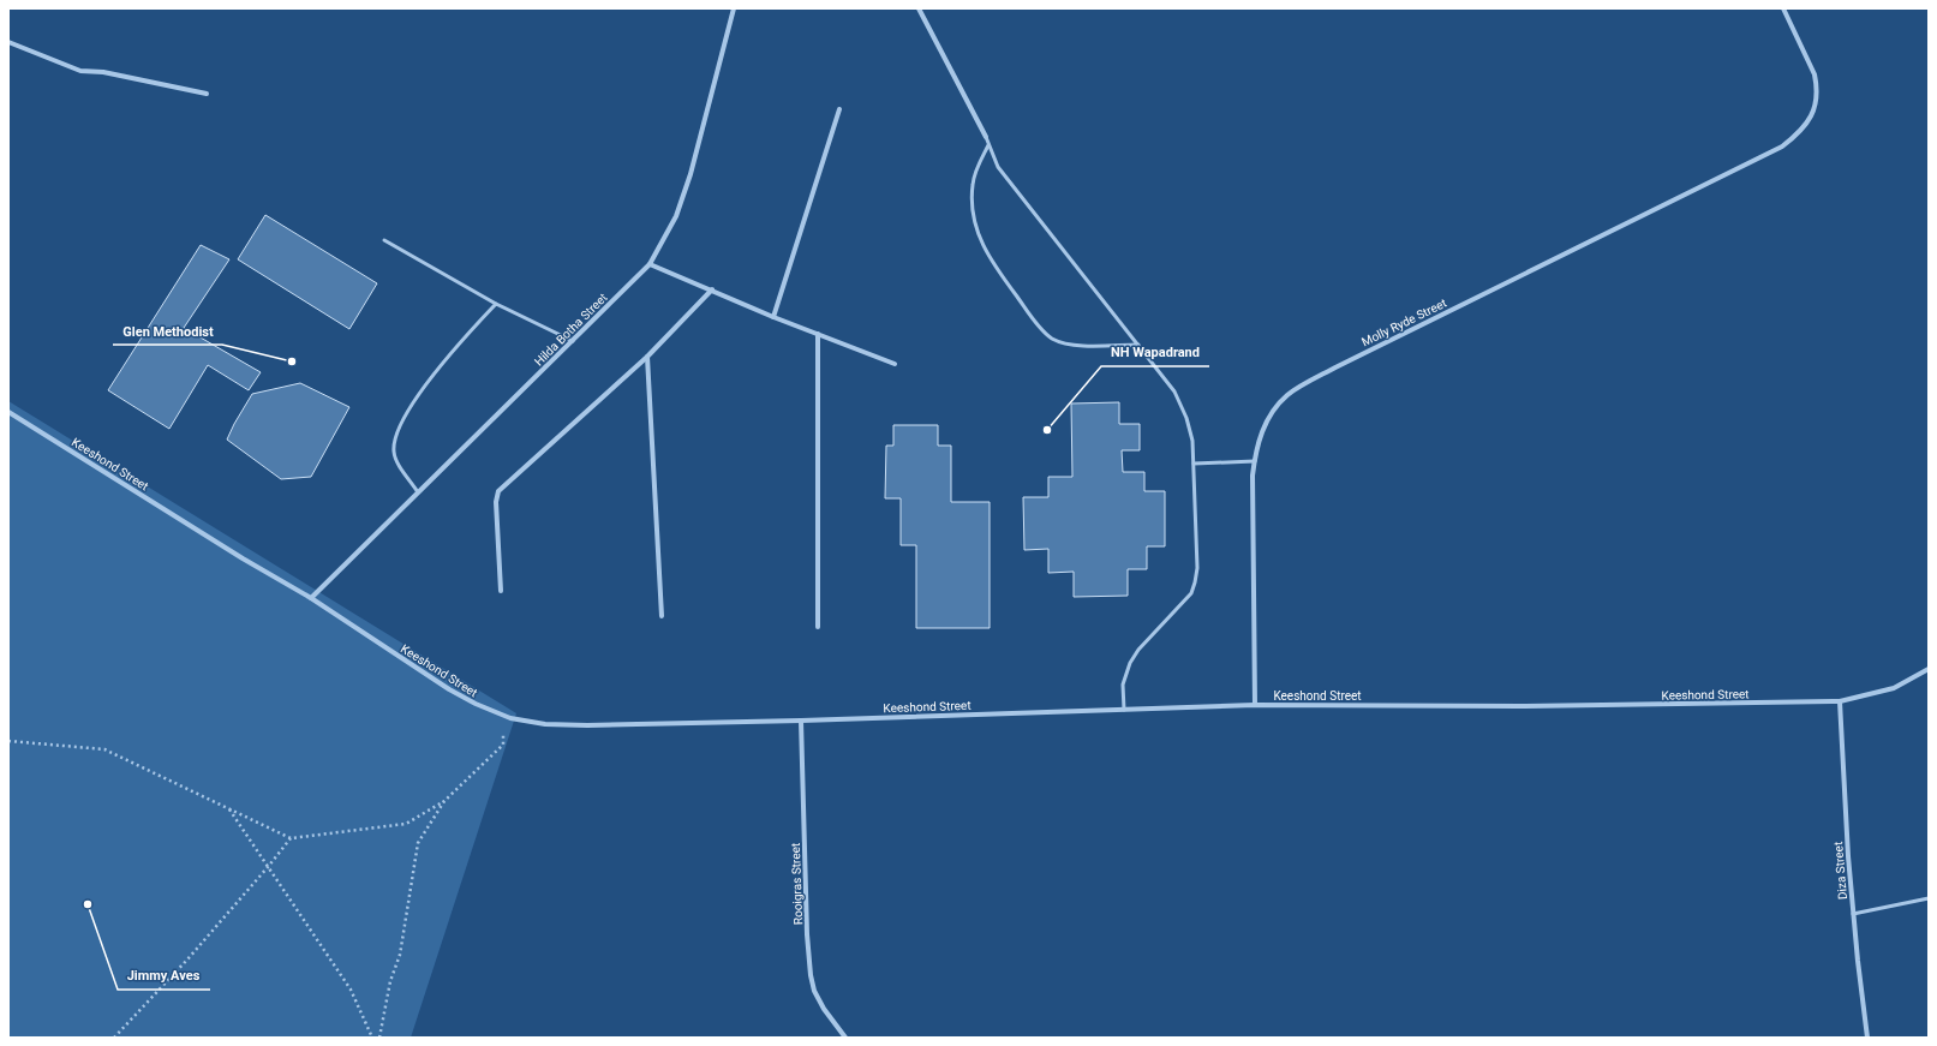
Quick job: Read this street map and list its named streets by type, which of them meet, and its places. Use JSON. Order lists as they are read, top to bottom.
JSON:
{
  "streets": {
    "street": [
      "Molly Ryde Street",
      "Hilda Botha Street",
      "Keeshond Street",
      "Diza Street",
      "Rooigras Street"
    ]
  },
  "crossings": [
    ["Molly Ryde Street", "Keeshond Street"],
    ["Hilda Botha Street", "Keeshond Street"],
    ["Keeshond Street", "Diza Street"],
    ["Keeshond Street", "Rooigras Street"]
  ],
  "places": ["Glen Methodist", "NH Wapadrand", "Jimmy Aves"]
}
